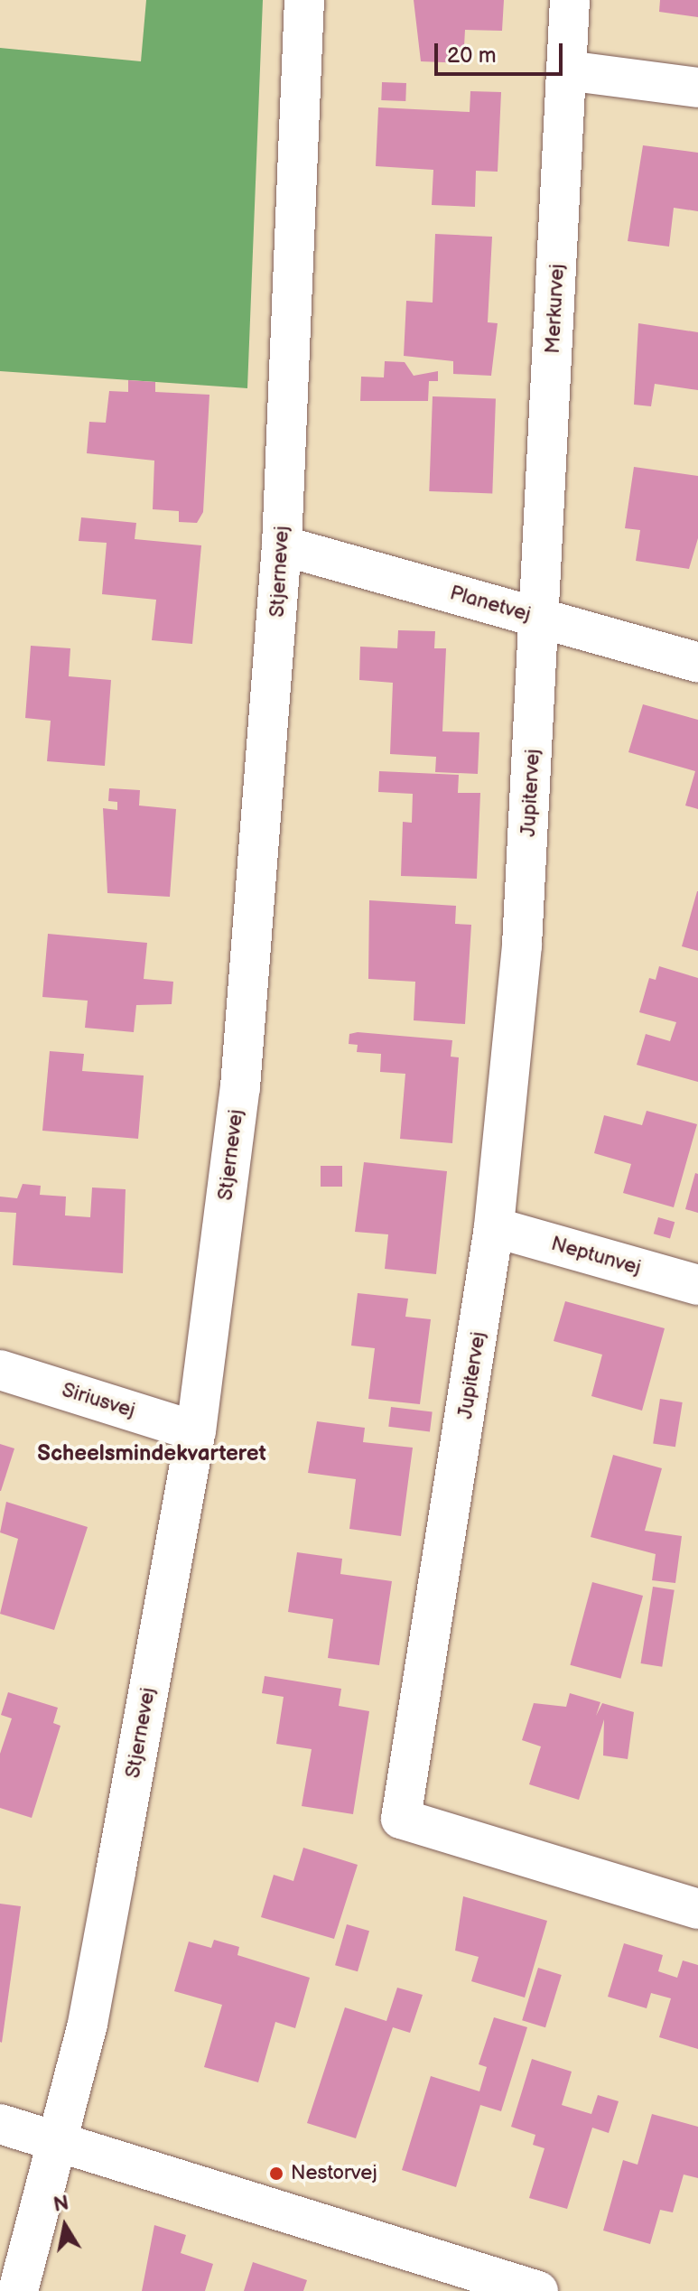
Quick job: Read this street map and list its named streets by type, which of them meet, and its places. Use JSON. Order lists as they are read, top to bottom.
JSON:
{
  "streets": {
    "street": [
      "Merkurvej",
      "Stjernevej",
      "Planetvej",
      "Jupitervej",
      "Neptunvej",
      "Siriusvej"
    ]
  },
  "crossings": [
    ["Merkurvej", "Planetvej"],
    ["Merkurvej", "Jupitervej"],
    ["Stjernevej", "Planetvej"],
    ["Stjernevej", "Siriusvej"],
    ["Planetvej", "Jupitervej"],
    ["Jupitervej", "Neptunvej"]
  ],
  "districts": ["Scheelsmindekvarteret"],
  "places": ["Nestorvej"],
  "scale_bar": "20 m",
  "north": "top"
}
